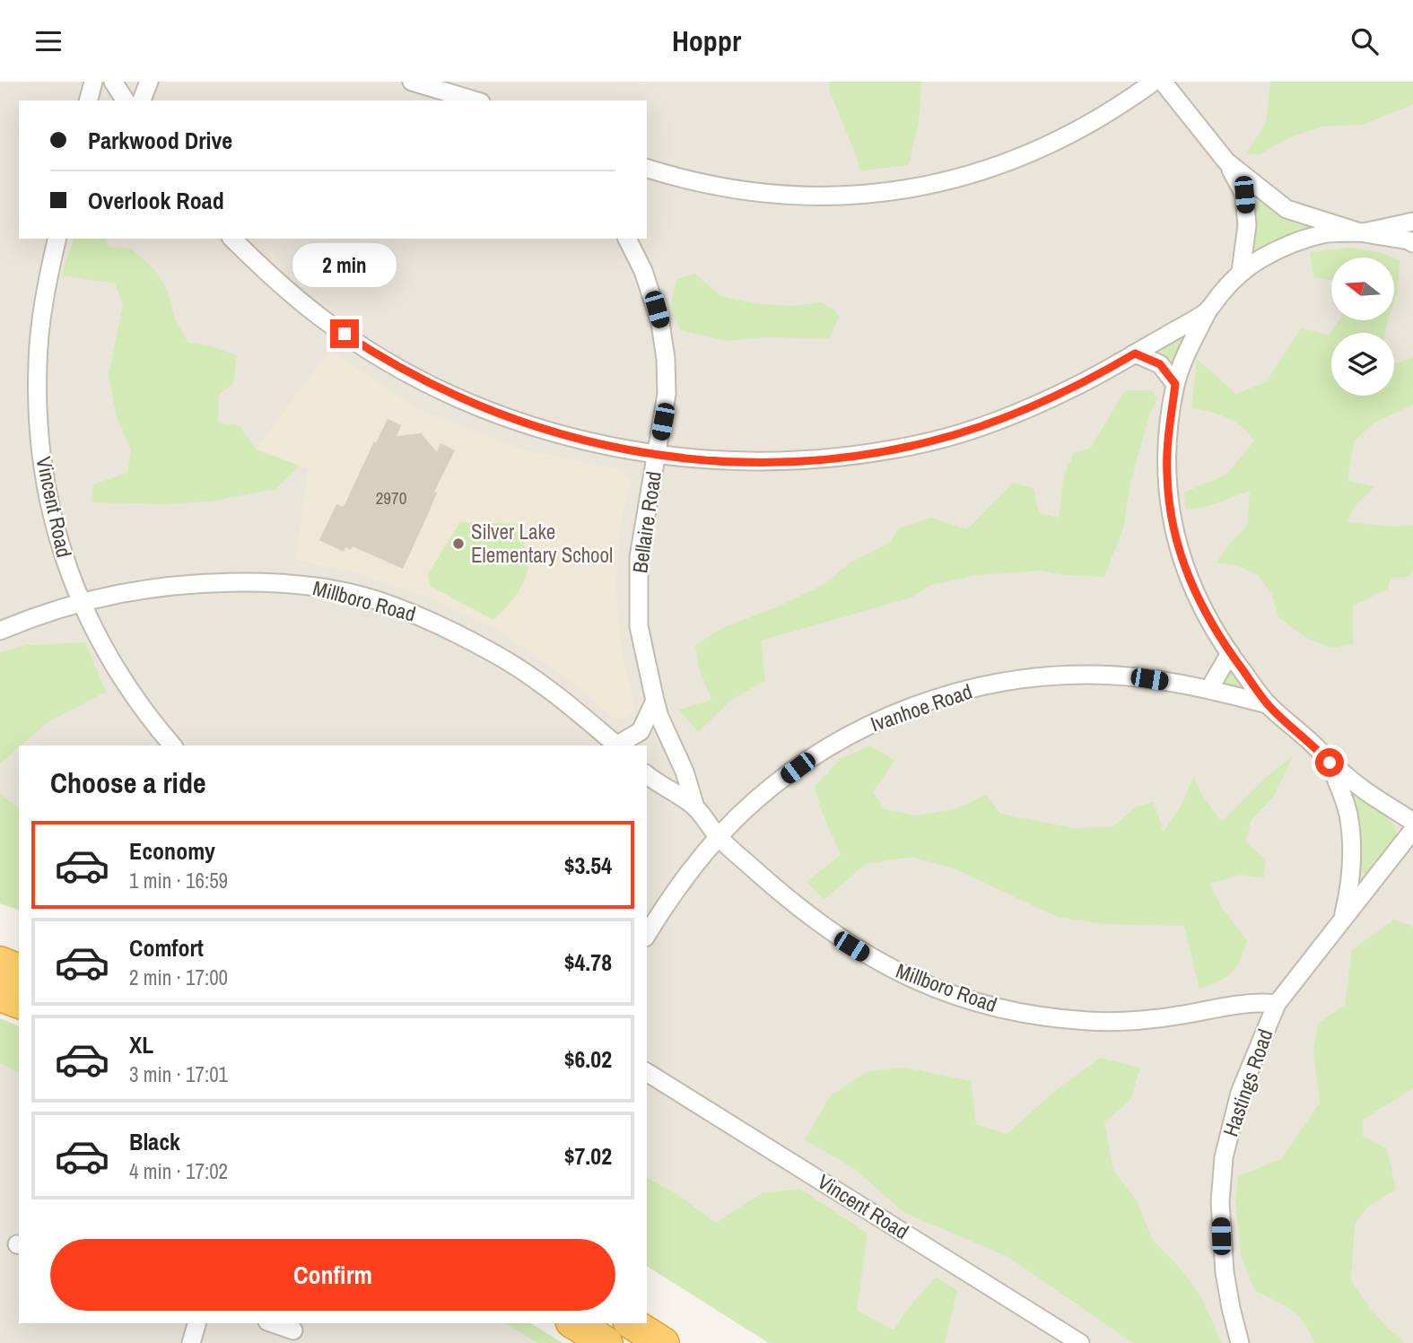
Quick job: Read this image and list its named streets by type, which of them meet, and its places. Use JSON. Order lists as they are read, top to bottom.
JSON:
{
  "streets": {
    "street": [
      "Vincent Road",
      "Bellaire Road",
      "Millboro Road",
      "Ivanhoe Road",
      "Hastings Road"
    ]
  },
  "crossings": [
    ["Vincent Road", "Millboro Road"],
    ["Bellaire Road", "Millboro Road"],
    ["Millboro Road", "Ivanhoe Road"],
    ["Millboro Road", "Hastings Road"]
  ],
  "places": ["Silver Lake Elementary School"],
  "house_numbers": ["2970"],
  "north": "left",
  "page": {
    "header": "Hoppr",
    "banner": ["Parkwood Drive", "Overlook Road"],
    "bubble": "2 min",
    "heading": "Choose a ride",
    "list": [
      {
        "name": "Economy",
        "note": "1 min · 16:59",
        "value": "$3.54"
      },
      {
        "name": "Comfort",
        "note": "2 min · 17:00",
        "value": "$4.78"
      },
      {
        "name": "XL",
        "note": "3 min · 17:01",
        "value": "$6.02"
      },
      {
        "name": "Black",
        "note": "4 min · 17:02",
        "value": "$7.02"
      }
    ],
    "buttons": "Confirm"
  }
}
